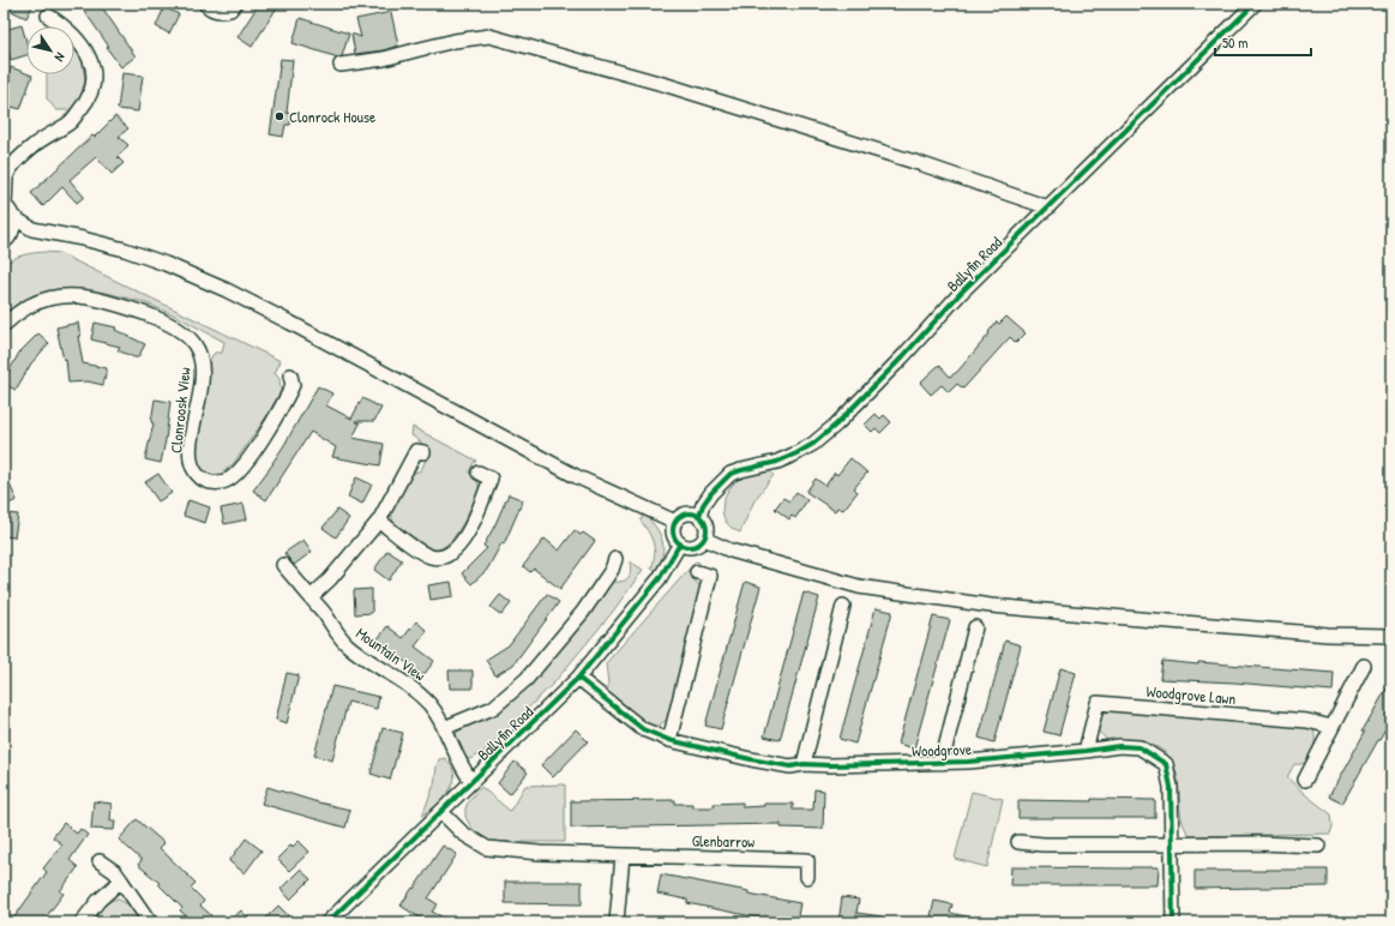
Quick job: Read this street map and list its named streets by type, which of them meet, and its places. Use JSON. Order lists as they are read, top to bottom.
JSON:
{
  "streets": {
    "street": [
      "Ballyfin Road",
      "Clonroosk View",
      "Mountain View",
      "Woodgrove Lawn",
      "Woodgrove",
      "Glenbarrow"
    ]
  },
  "crossings": [
    ["Ballyfin Road", "Mountain View"],
    ["Ballyfin Road", "Woodgrove"],
    ["Ballyfin Road", "Glenbarrow"],
    ["Woodgrove Lawn", "Woodgrove"]
  ],
  "places": ["Clonrock House"],
  "scale_bar": "50 m",
  "north": "bottom right"
}
